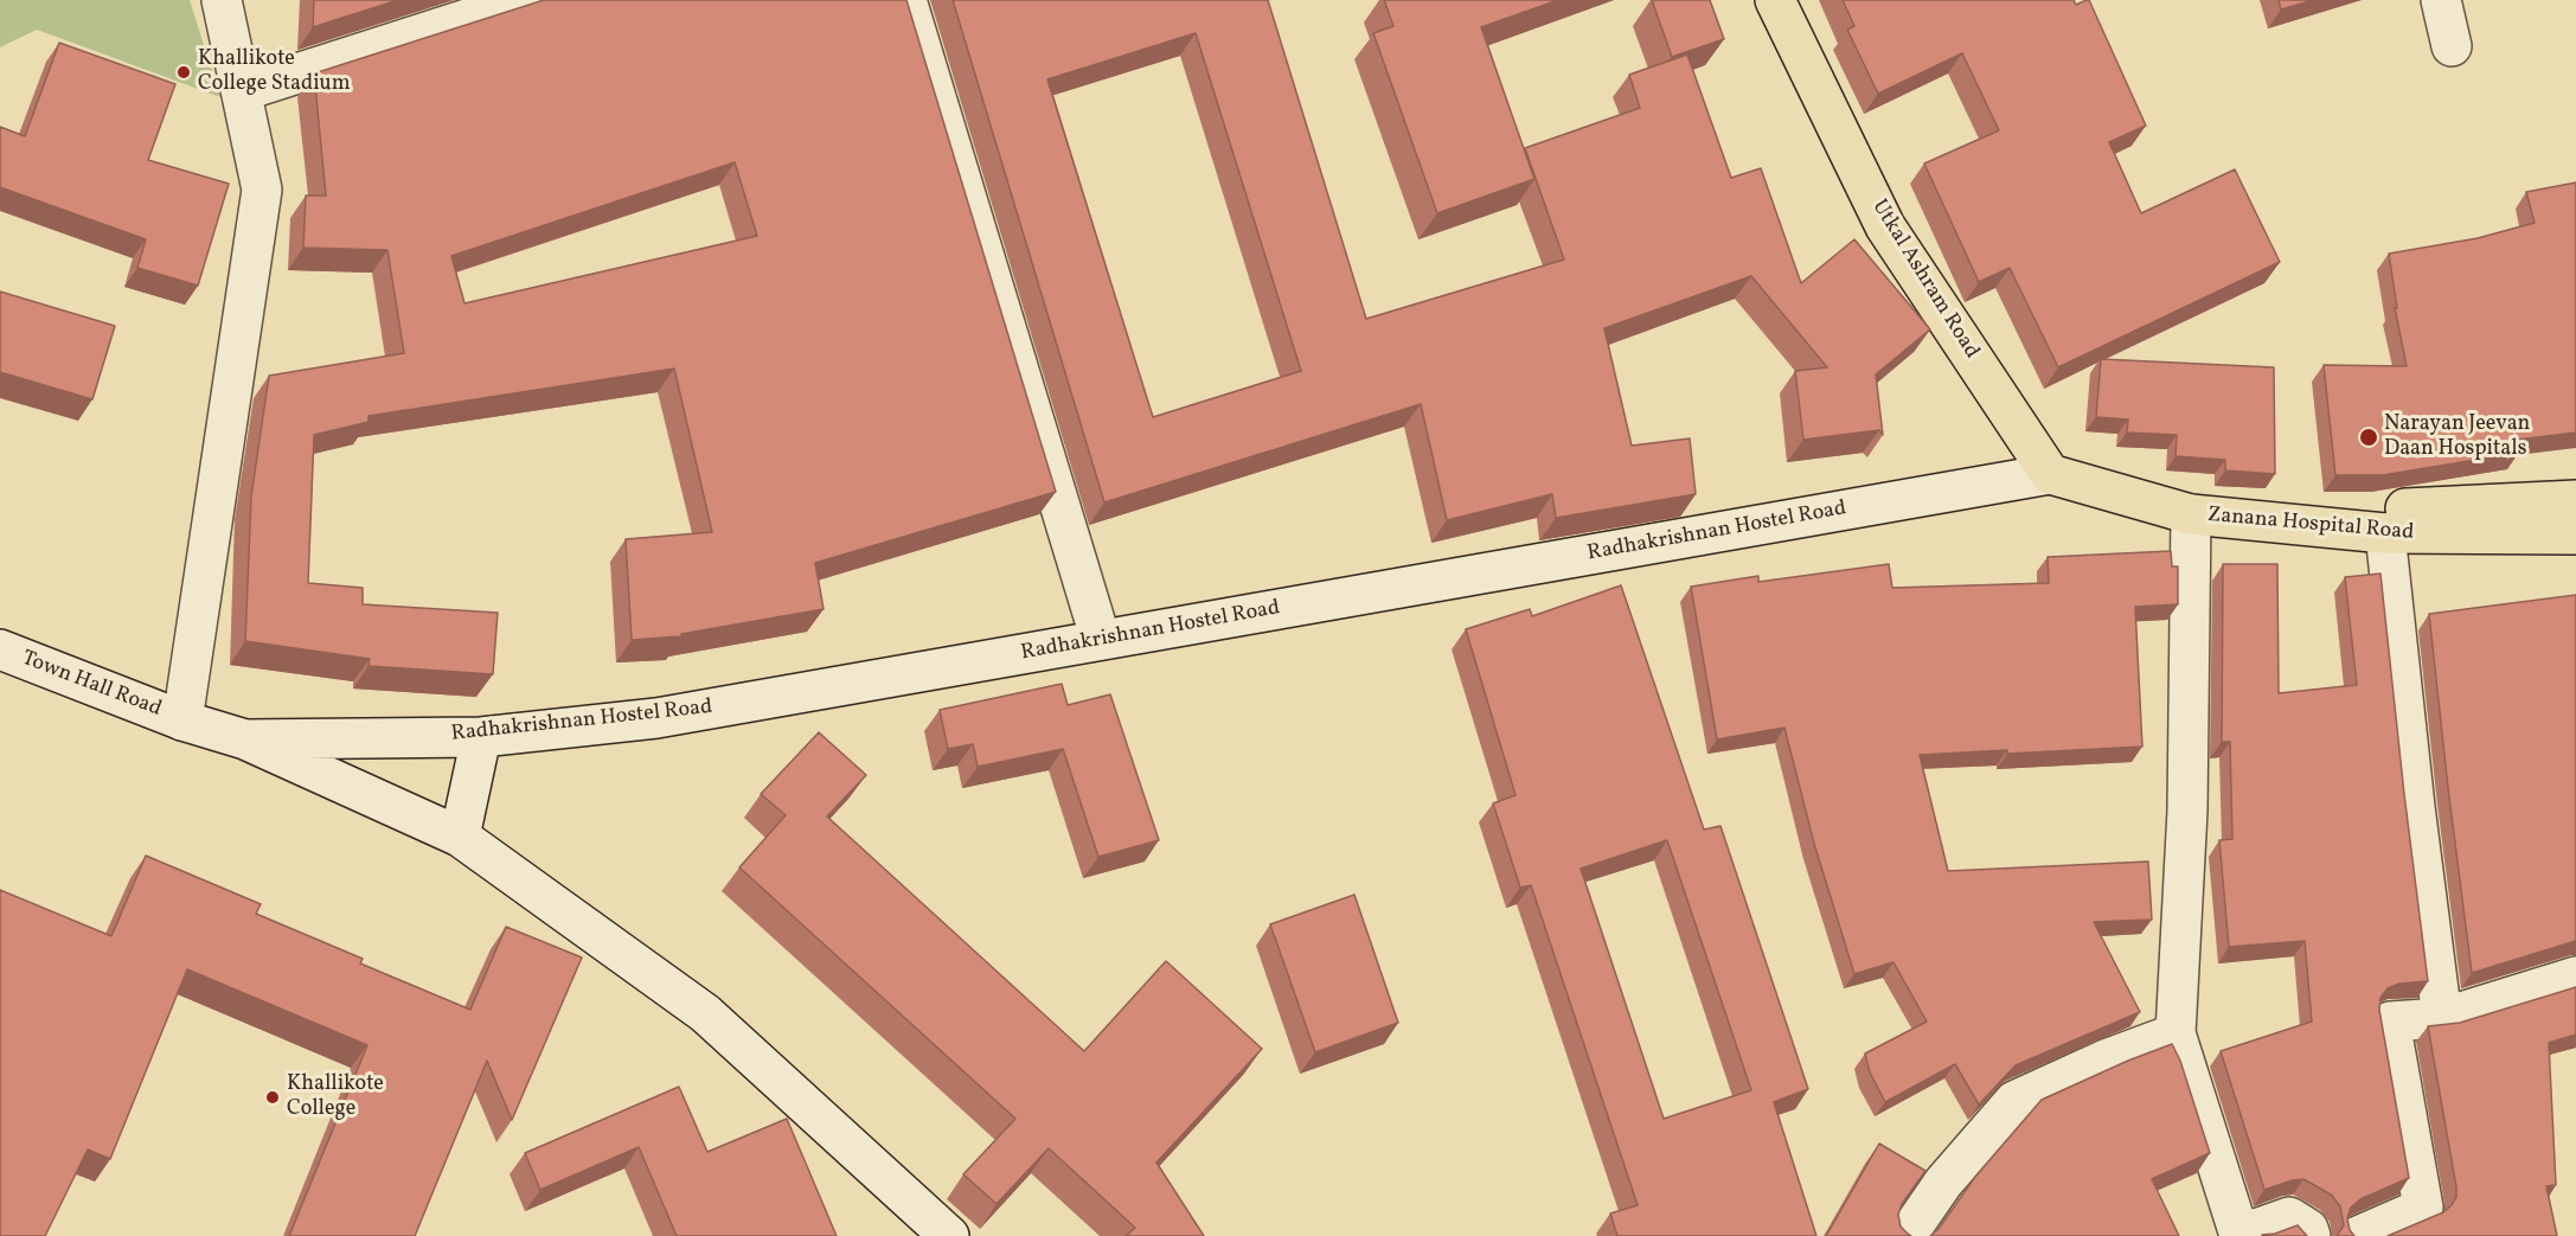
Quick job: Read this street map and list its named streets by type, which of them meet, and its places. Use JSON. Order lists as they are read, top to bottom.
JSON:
{
  "streets": {
    "main road": ["Utkal Ashram Road", "Zanana Hospital Road"],
    "street": ["Radhakrishnan Hostel Road", "Town Hall Road"]
  },
  "crossings": [
    ["Utkal Ashram Road", "Zanana Hospital Road"],
    ["Utkal Ashram Road", "Radhakrishnan Hostel Road"],
    ["Zanana Hospital Road", "Radhakrishnan Hostel Road"],
    ["Radhakrishnan Hostel Road", "Town Hall Road"]
  ],
  "places": ["Khallikote College Stadium", "Narayan Jeevan Daan Hospitals", "Khallikote College"]
}
